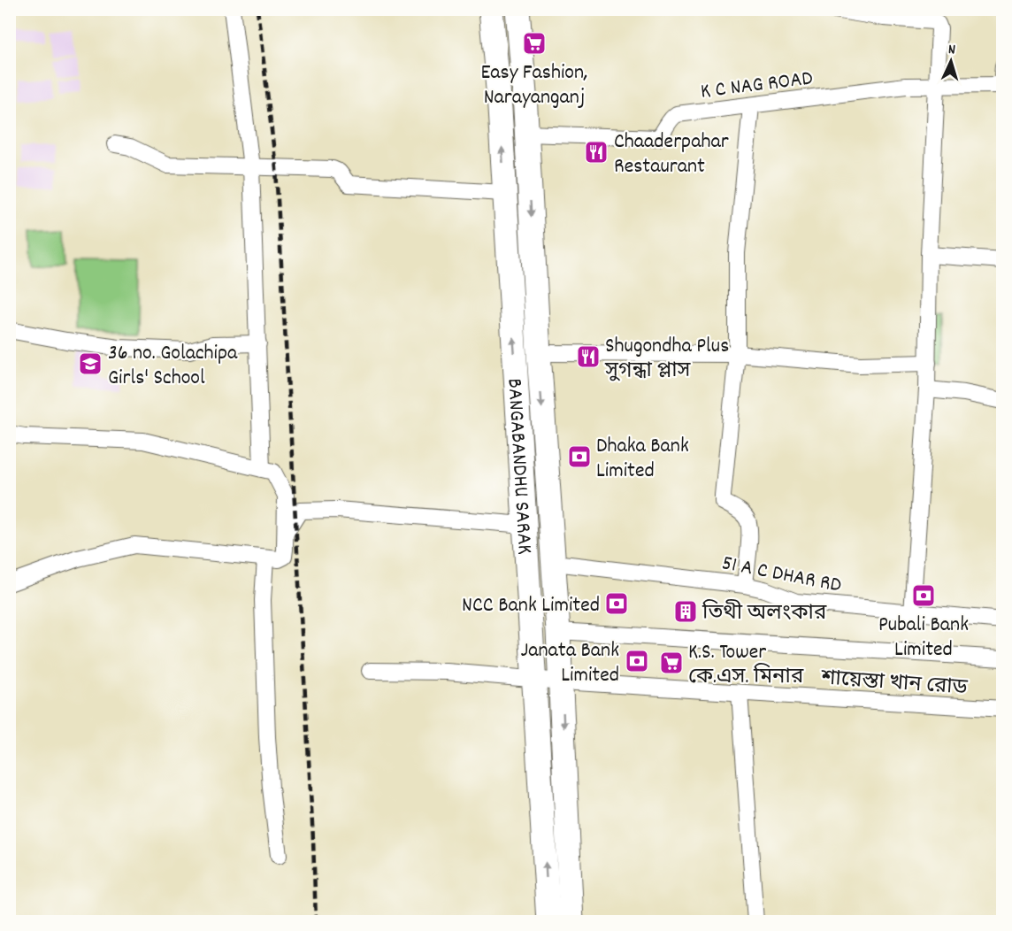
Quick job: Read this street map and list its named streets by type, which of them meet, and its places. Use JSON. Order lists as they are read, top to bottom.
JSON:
{
  "streets": {
    "main road": ["BANGABANDHU SARAK"],
    "street": ["K C NAG ROAD", "51 A C DHAR RD", "শায়েস্তা খান রোড"]
  },
  "crossings": [
    ["K C NAG ROAD", "BANGABANDHU SARAK"],
    ["BANGABANDHU SARAK", "51 A C DHAR RD"],
    ["BANGABANDHU SARAK", "শায়েস্তা খান রোড"]
  ],
  "places": {
    "supermarket": ["Easy Fashion, Narayanganj", "K.S. Tower কে.এস. মিনার"],
    "restaurant": ["Chaaderpahar Restaurant", "Shugondha Plus সুগন্ধা প্লাস"],
    "school or university": ["36 no. Golachipa Girls' School"],
    "bank": [
      "Dhaka Bank Limited",
      "Pubali Bank Limited",
      "NCC Bank Limited",
      "Janata Bank Limited"
    ],
    "building": ["তিথী অলংকার"]
  },
  "north": "top"
}
